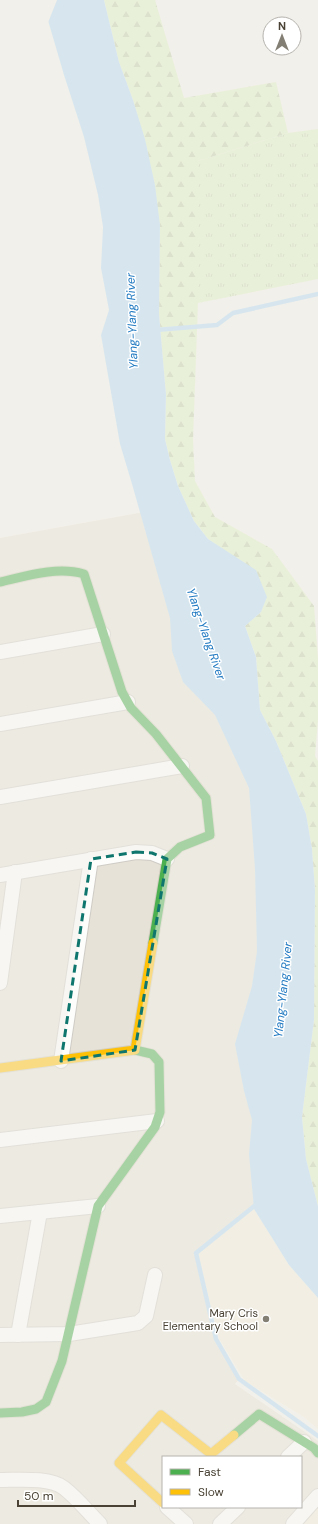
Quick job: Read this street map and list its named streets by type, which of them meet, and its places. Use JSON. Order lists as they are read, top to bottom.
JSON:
{
  "water": ["Ylang-Ylang River"],
  "places": ["Mary Cris Elementary School"],
  "legend": ["Fast", "Slow"],
  "scale_bar": "50 m",
  "north": "top"
}
